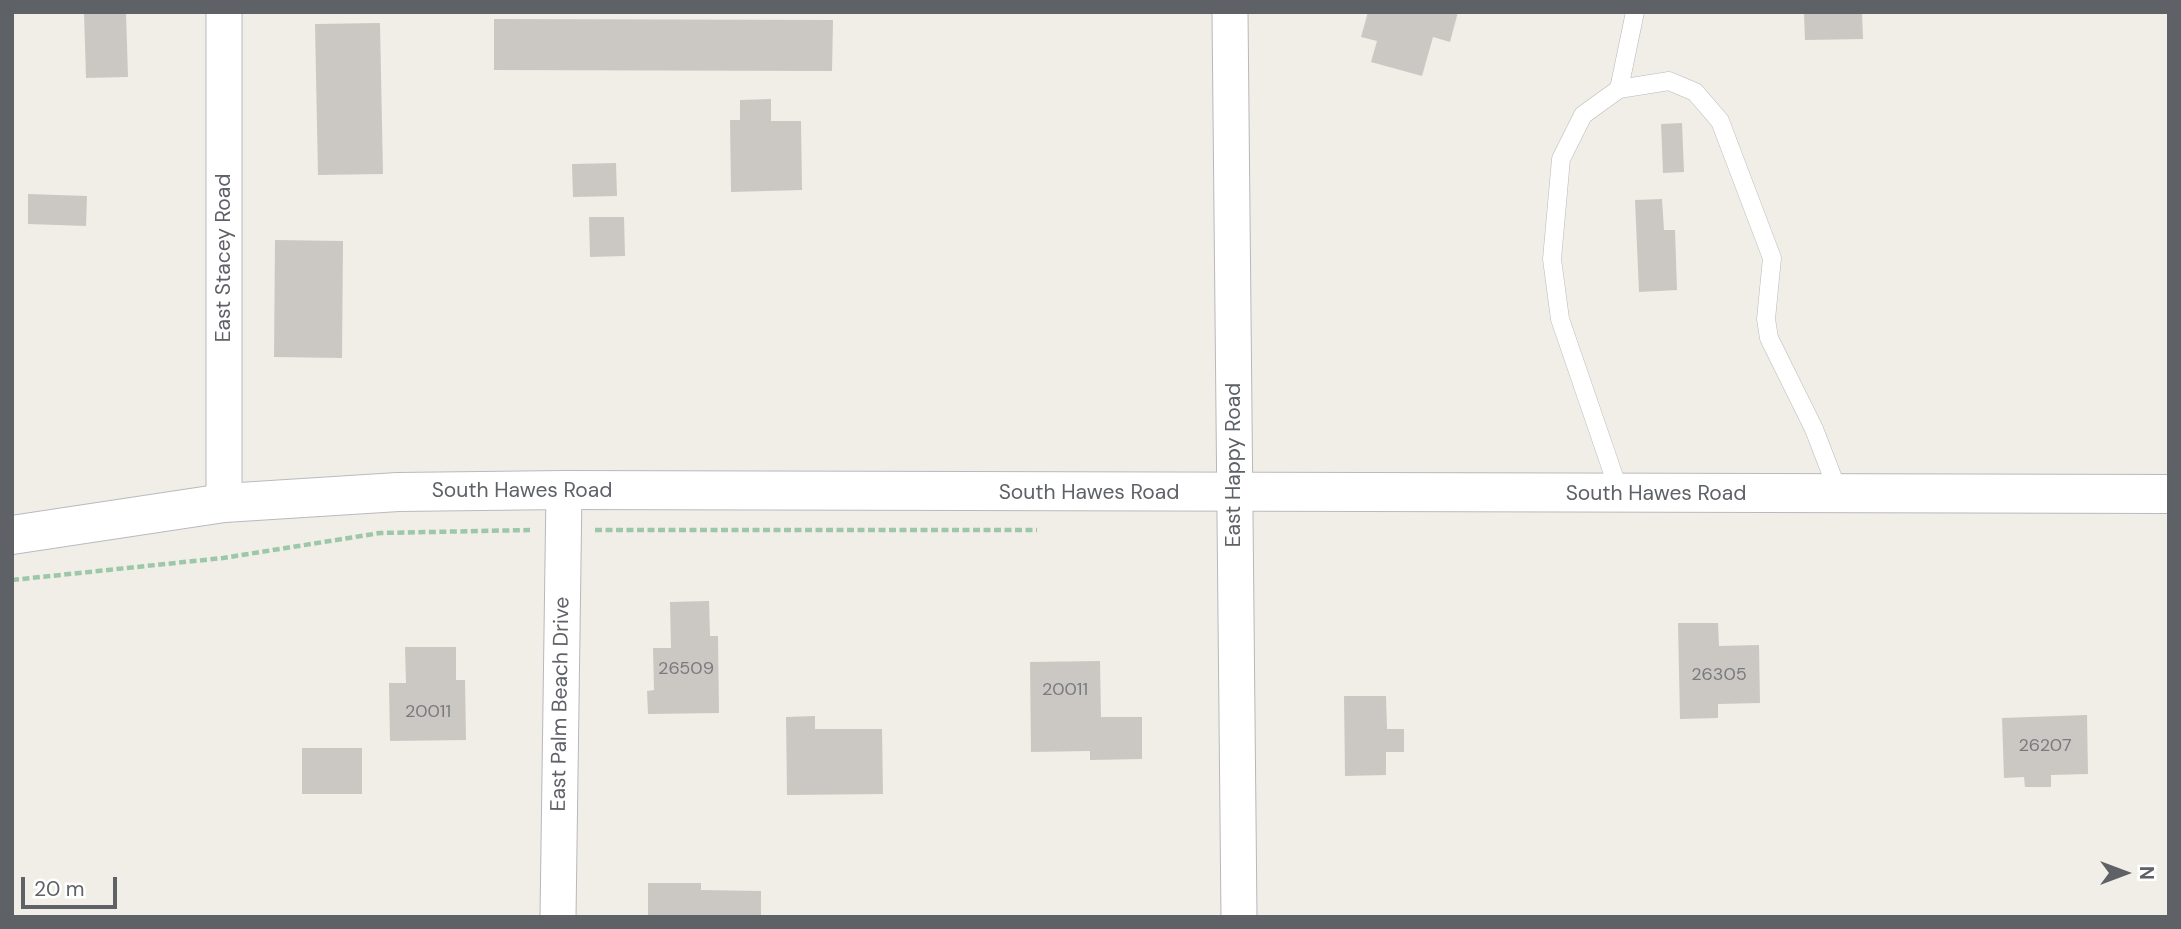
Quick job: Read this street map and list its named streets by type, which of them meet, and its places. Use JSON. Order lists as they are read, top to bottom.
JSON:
{
  "streets": {
    "main road": ["South Hawes Road"],
    "street": ["East Stacey Road", "East Happy Road", "East Palm Beach Drive"]
  },
  "crossings": [
    ["East Stacey Road", "South Hawes Road"],
    ["East Happy Road", "South Hawes Road"],
    ["South Hawes Road", "East Palm Beach Drive"]
  ],
  "house_numbers": [
    "26509",
    "26305",
    "20011",
    "20011",
    "26207"
  ],
  "scale_bar": "20 m",
  "north": "right"
}
